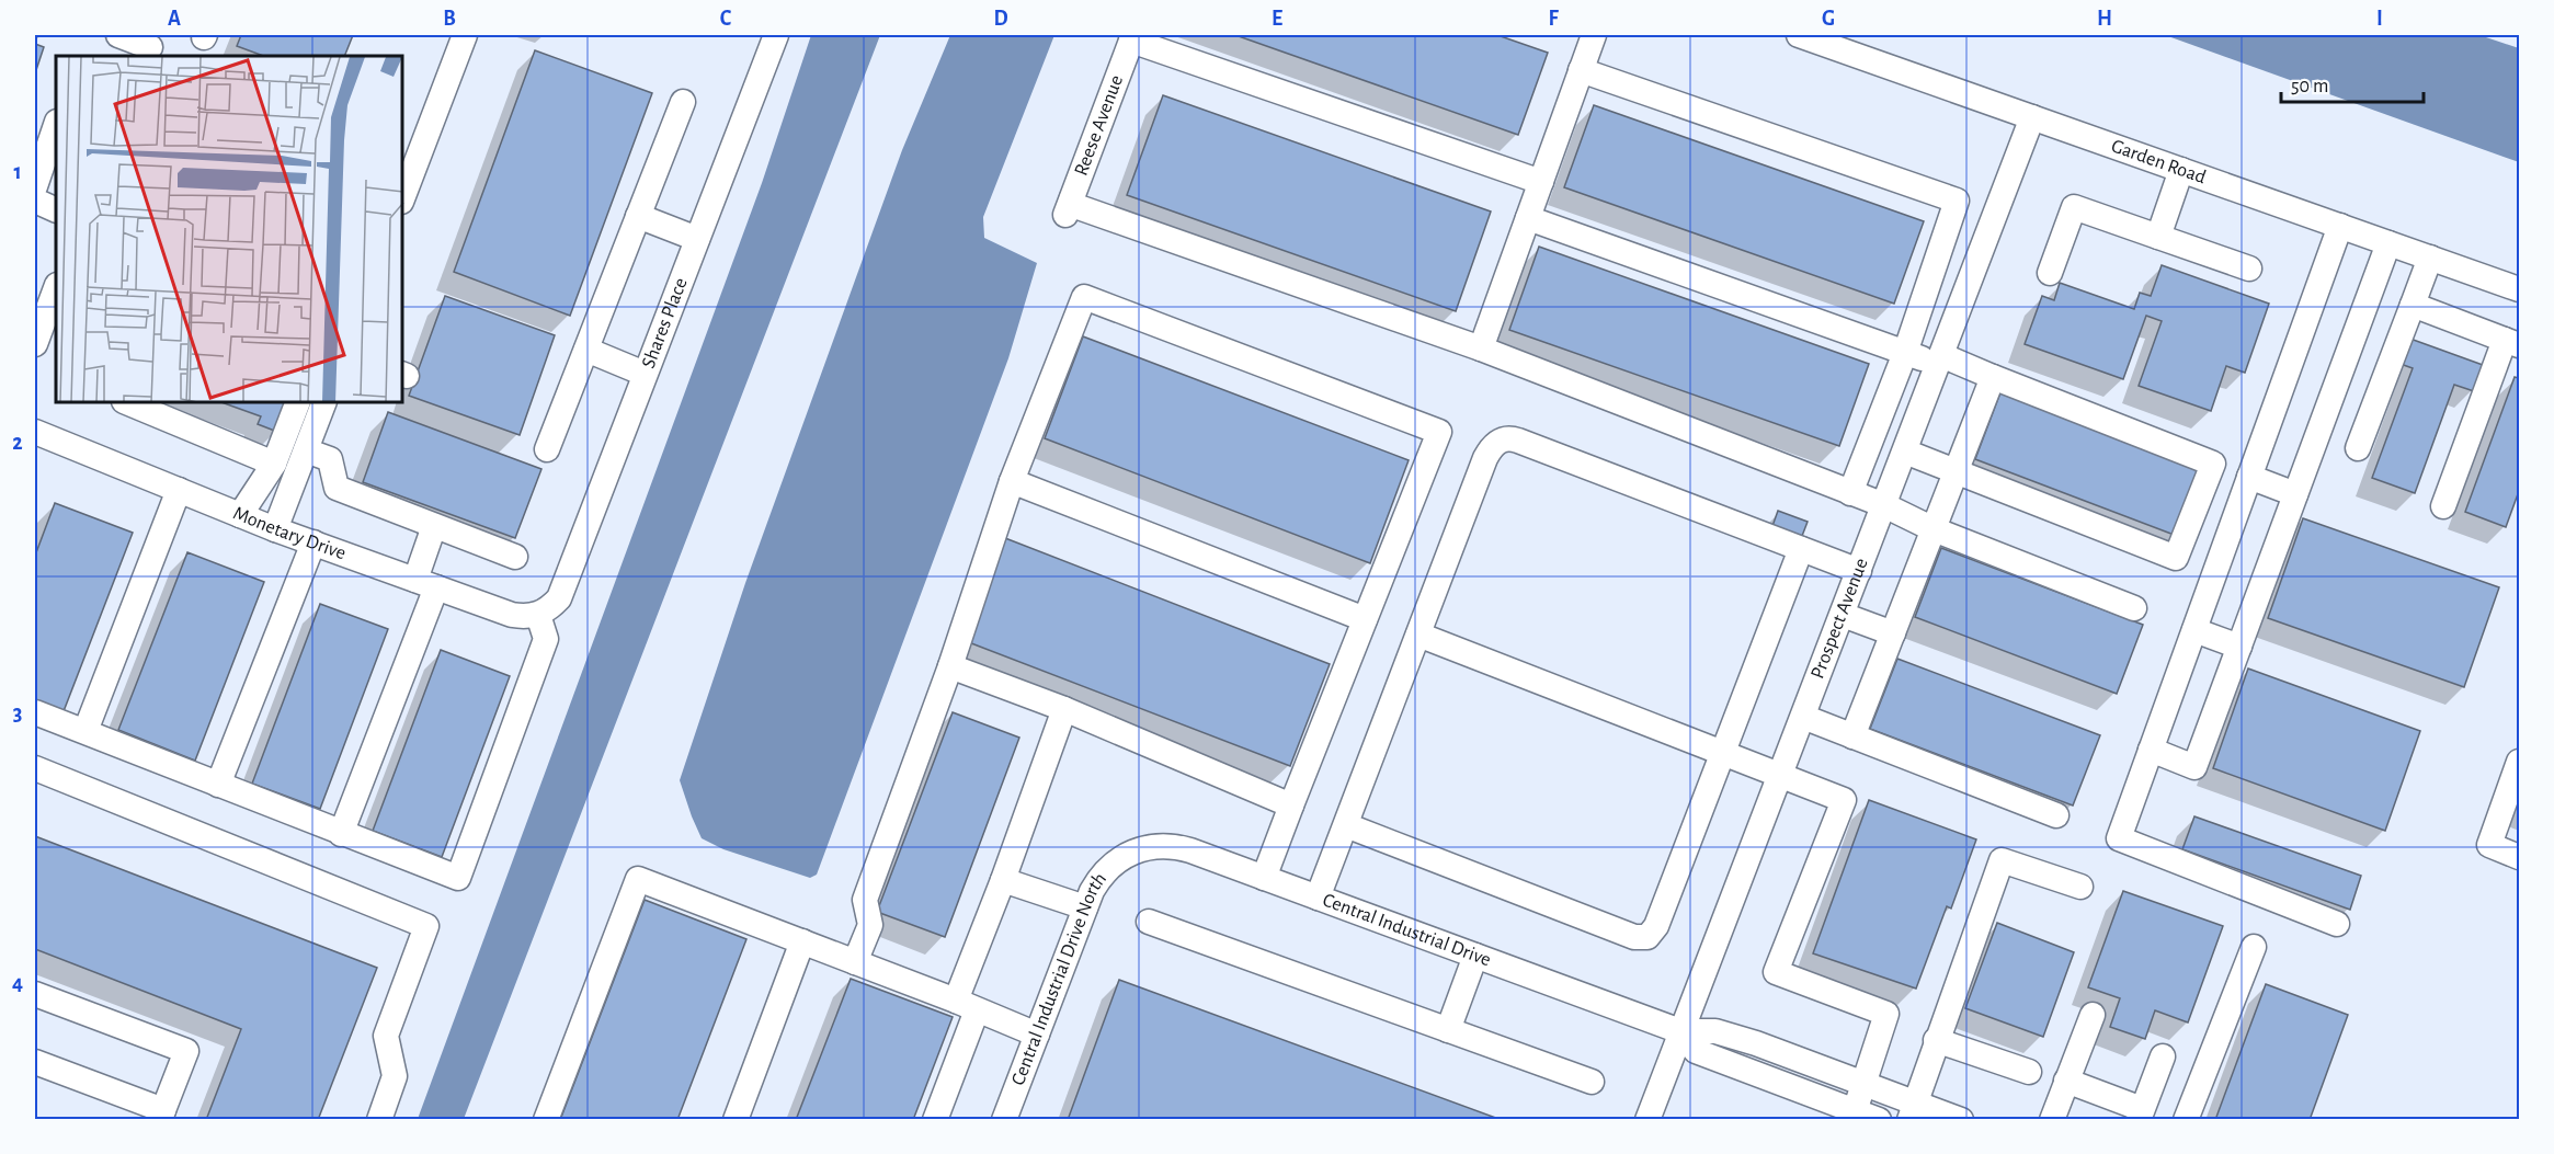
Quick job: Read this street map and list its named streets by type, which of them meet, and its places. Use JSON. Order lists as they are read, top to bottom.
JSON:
{
  "streets": {
    "street": [
      "Reese Avenue",
      "Garden Road",
      "Shares Place",
      "Monetary Drive",
      "Prospect Avenue",
      "Central Industrial Drive",
      "Central Industrial Drive North"
    ]
  },
  "crossings": [
    ["Garden Road", "Prospect Avenue"],
    ["Shares Place", "Monetary Drive"],
    ["Prospect Avenue", "Central Industrial Drive"],
    ["Central Industrial Drive", "Central Industrial Drive North"]
  ],
  "scale_bar": "50 m",
  "grid": {
    "columns": [
      "A",
      "B",
      "C",
      "D",
      "E",
      "F",
      "G",
      "H",
      "I"
    ],
    "rows": [
      "1",
      "2",
      "3",
      "4"
    ]
  }
}
